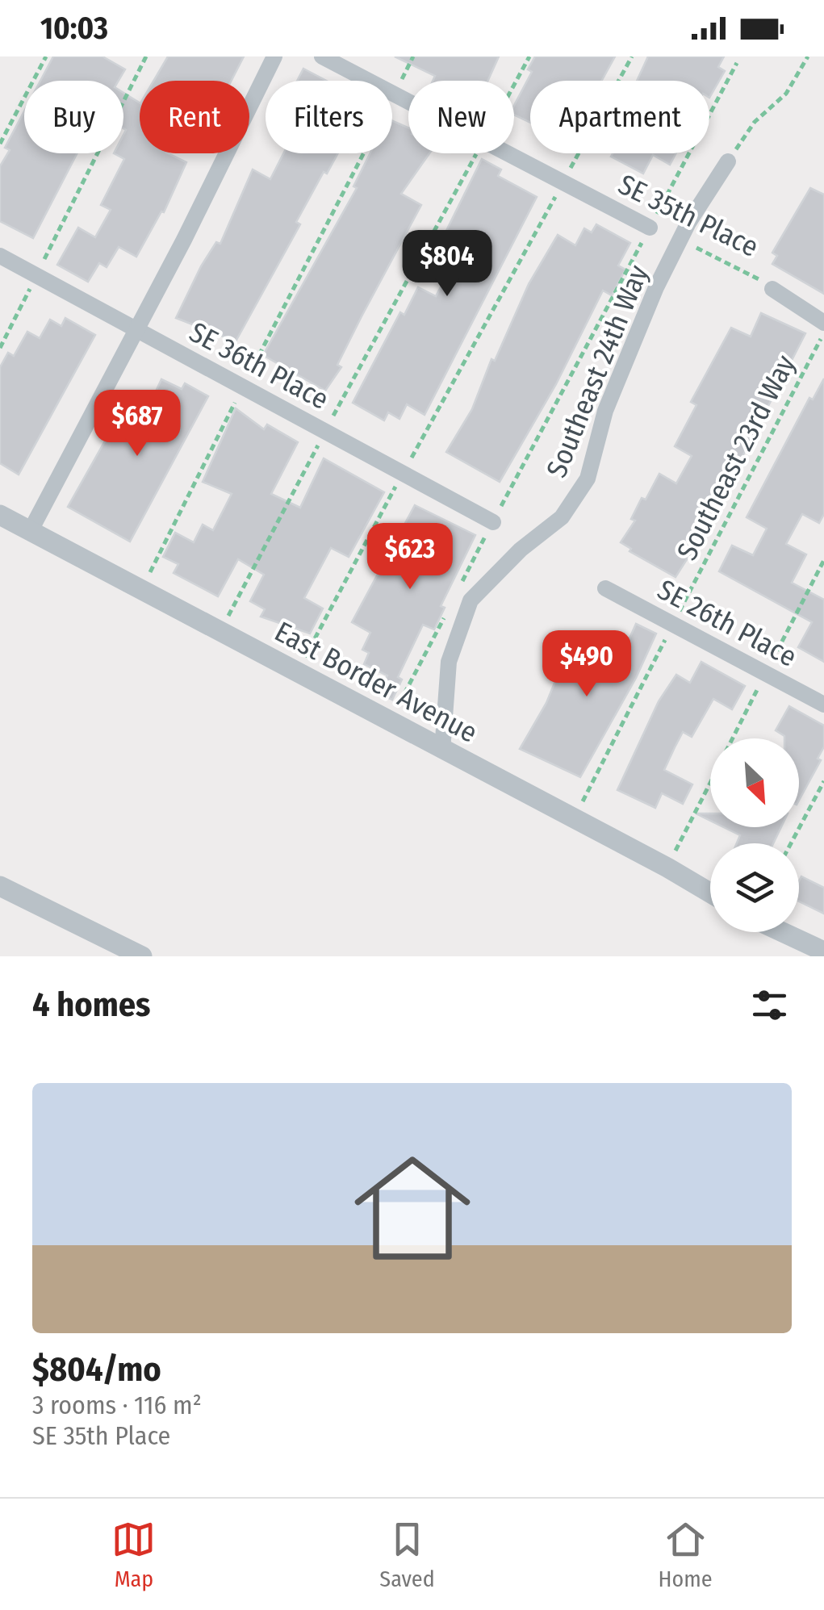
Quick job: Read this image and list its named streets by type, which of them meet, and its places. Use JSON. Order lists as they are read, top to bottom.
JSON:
{
  "streets": {
    "street": [
      "SE 35th Place",
      "SE 36th Place",
      "Southeast 24th Way",
      "SE 26th Place",
      "East Border Avenue"
    ],
    "path": ["Southeast 23rd Way"]
  },
  "crossings": [
    ["SE 35th Place", "Southeast 24th Way"],
    ["Southeast 24th Way", "East Border Avenue"],
    ["Southeast 23rd Way", "SE 26th Place"],
    ["Southeast 23rd Way", "East Border Avenue"]
  ],
  "north": "bottom right",
  "page": {
    "status": "10:03",
    "chip": [
      "Buy",
      "Rent",
      "Filters",
      "New",
      "Apartment"
    ],
    "price": [
      "$804",
      "$687",
      "$623",
      "$490"
    ],
    "heading": "4 homes",
    "list": [
      {
        "name": "$804/mo",
        "note": "3 rooms · 116 m² · SE 35th Place"
      }
    ],
    "tabs": ["Map", "Saved", "Home"]
  }
}
